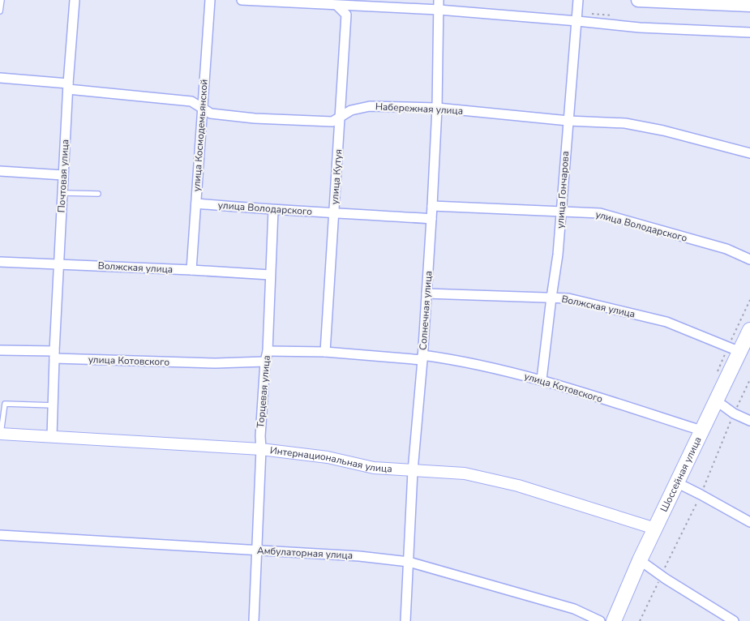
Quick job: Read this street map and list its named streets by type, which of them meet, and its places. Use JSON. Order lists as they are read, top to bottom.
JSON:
{
  "streets": {
    "main road": ["Шоссейная улица"],
    "street": [
      "Набережная улица",
      "улица Космодемьянской",
      "Почтовая улица",
      "улица Кутуя",
      "улица Гончарова",
      "улица Володарского",
      "Волжская улица",
      "Солнечная улица",
      "улица Котовского",
      "Торцевая улица",
      "Интернациональная улица",
      "Амбулаторная улица"
    ]
  },
  "crossings": [
    ["Набережная улица", "улица Космодемьянской"],
    ["Набережная улица", "Почтовая улица"],
    ["Набережная улица", "улица Кутуя"],
    ["Набережная улица", "улица Гончарова"],
    ["Набережная улица", "Солнечная улица"],
    ["улица Космодемьянской", "улица Володарского"],
    ["улица Космодемьянской", "Волжская улица"],
    ["Почтовая улица", "Волжская улица"],
    ["Почтовая улица", "улица Котовского"],
    ["Почтовая улица", "Интернациональная улица"],
    ["улица Кутуя", "улица Володарского"],
    ["улица Кутуя", "улица Котовского"],
    ["улица Гончарова", "улица Володарского"],
    ["улица Гончарова", "Волжская улица"],
    ["улица Гончарова", "улица Котовского"],
    ["улица Володарского", "Солнечная улица"],
    ["улица Володарского", "Торцевая улица"],
    ["Волжская улица", "Солнечная улица"],
    ["Волжская улица", "Торцевая улица"],
    ["Волжская улица", "Шоссейная улица"],
    ["Солнечная улица", "улица Котовского"],
    ["Солнечная улица", "Интернациональная улица"],
    ["Солнечная улица", "Амбулаторная улица"],
    ["улица Котовского", "Торцевая улица"],
    ["улица Котовского", "Шоссейная улица"],
    ["Торцевая улица", "Интернациональная улица"],
    ["Торцевая улица", "Амбулаторная улица"],
    ["Интернациональная улица", "Шоссейная улица"]
  ]
}
